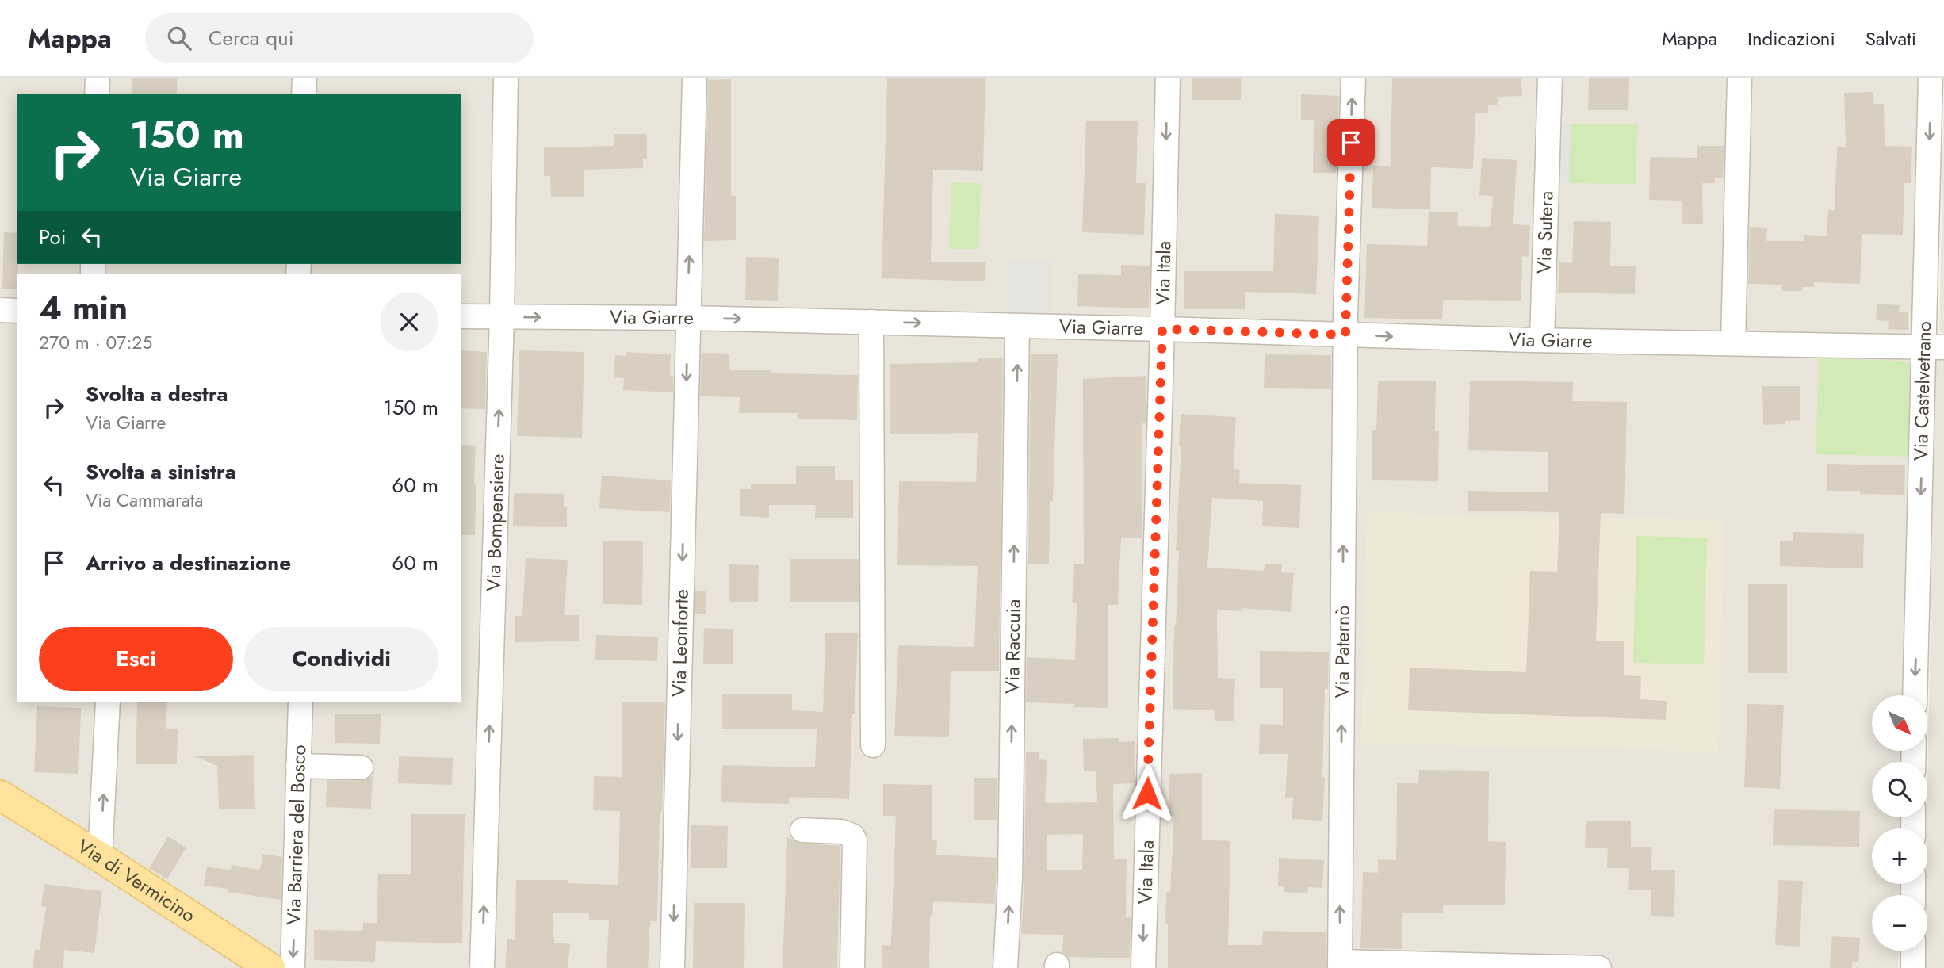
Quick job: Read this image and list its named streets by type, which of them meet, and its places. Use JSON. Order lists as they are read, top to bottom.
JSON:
{
  "streets": {
    "main road": ["Via di Vermicino"],
    "street": [
      "Via Sutera",
      "Via Itala",
      "Via Giarre",
      "Via Castelvetrano",
      "Via Bompensiere",
      "Via Leonforte",
      "Via Raccuia",
      "Via Paternò",
      "Via Barriera del Bosco"
    ]
  },
  "crossings": [
    ["Via Sutera", "Via Giarre"],
    ["Via Itala", "Via Giarre"],
    ["Via Giarre", "Via Castelvetrano"],
    ["Via Giarre", "Via Bompensiere"],
    ["Via Giarre", "Via Leonforte"],
    ["Via Giarre", "Via Raccuia"],
    ["Via Giarre", "Via Paternò"]
  ],
  "one_way": [
    "Via Itala",
    "Via Giarre",
    "Via Castelvetrano",
    "Via Bompensiere",
    "Via Paternò"
  ],
  "north": "bottom right",
  "page": {
    "header": "Mappa",
    "search": "Cerca qui",
    "nav": ["Mappa", "Indicazioni", "Salvati"],
    "turn": ["150 m", "Via Giarre"],
    "then": "Poi",
    "heading": ["4 min", "270 m · 07:25"],
    "list": [
      {
        "name": "Svolta a destra",
        "note": "Via Giarre",
        "value": "150 m"
      },
      {
        "name": "Svolta a sinistra",
        "note": "Via Cammarata",
        "value": "60 m"
      },
      {
        "name": "Arrivo a destinazione",
        "value": "60 m"
      }
    ],
    "buttons": ["Esci", "Condividi"],
    "map_buttons": ["+", "−"]
  }
}
